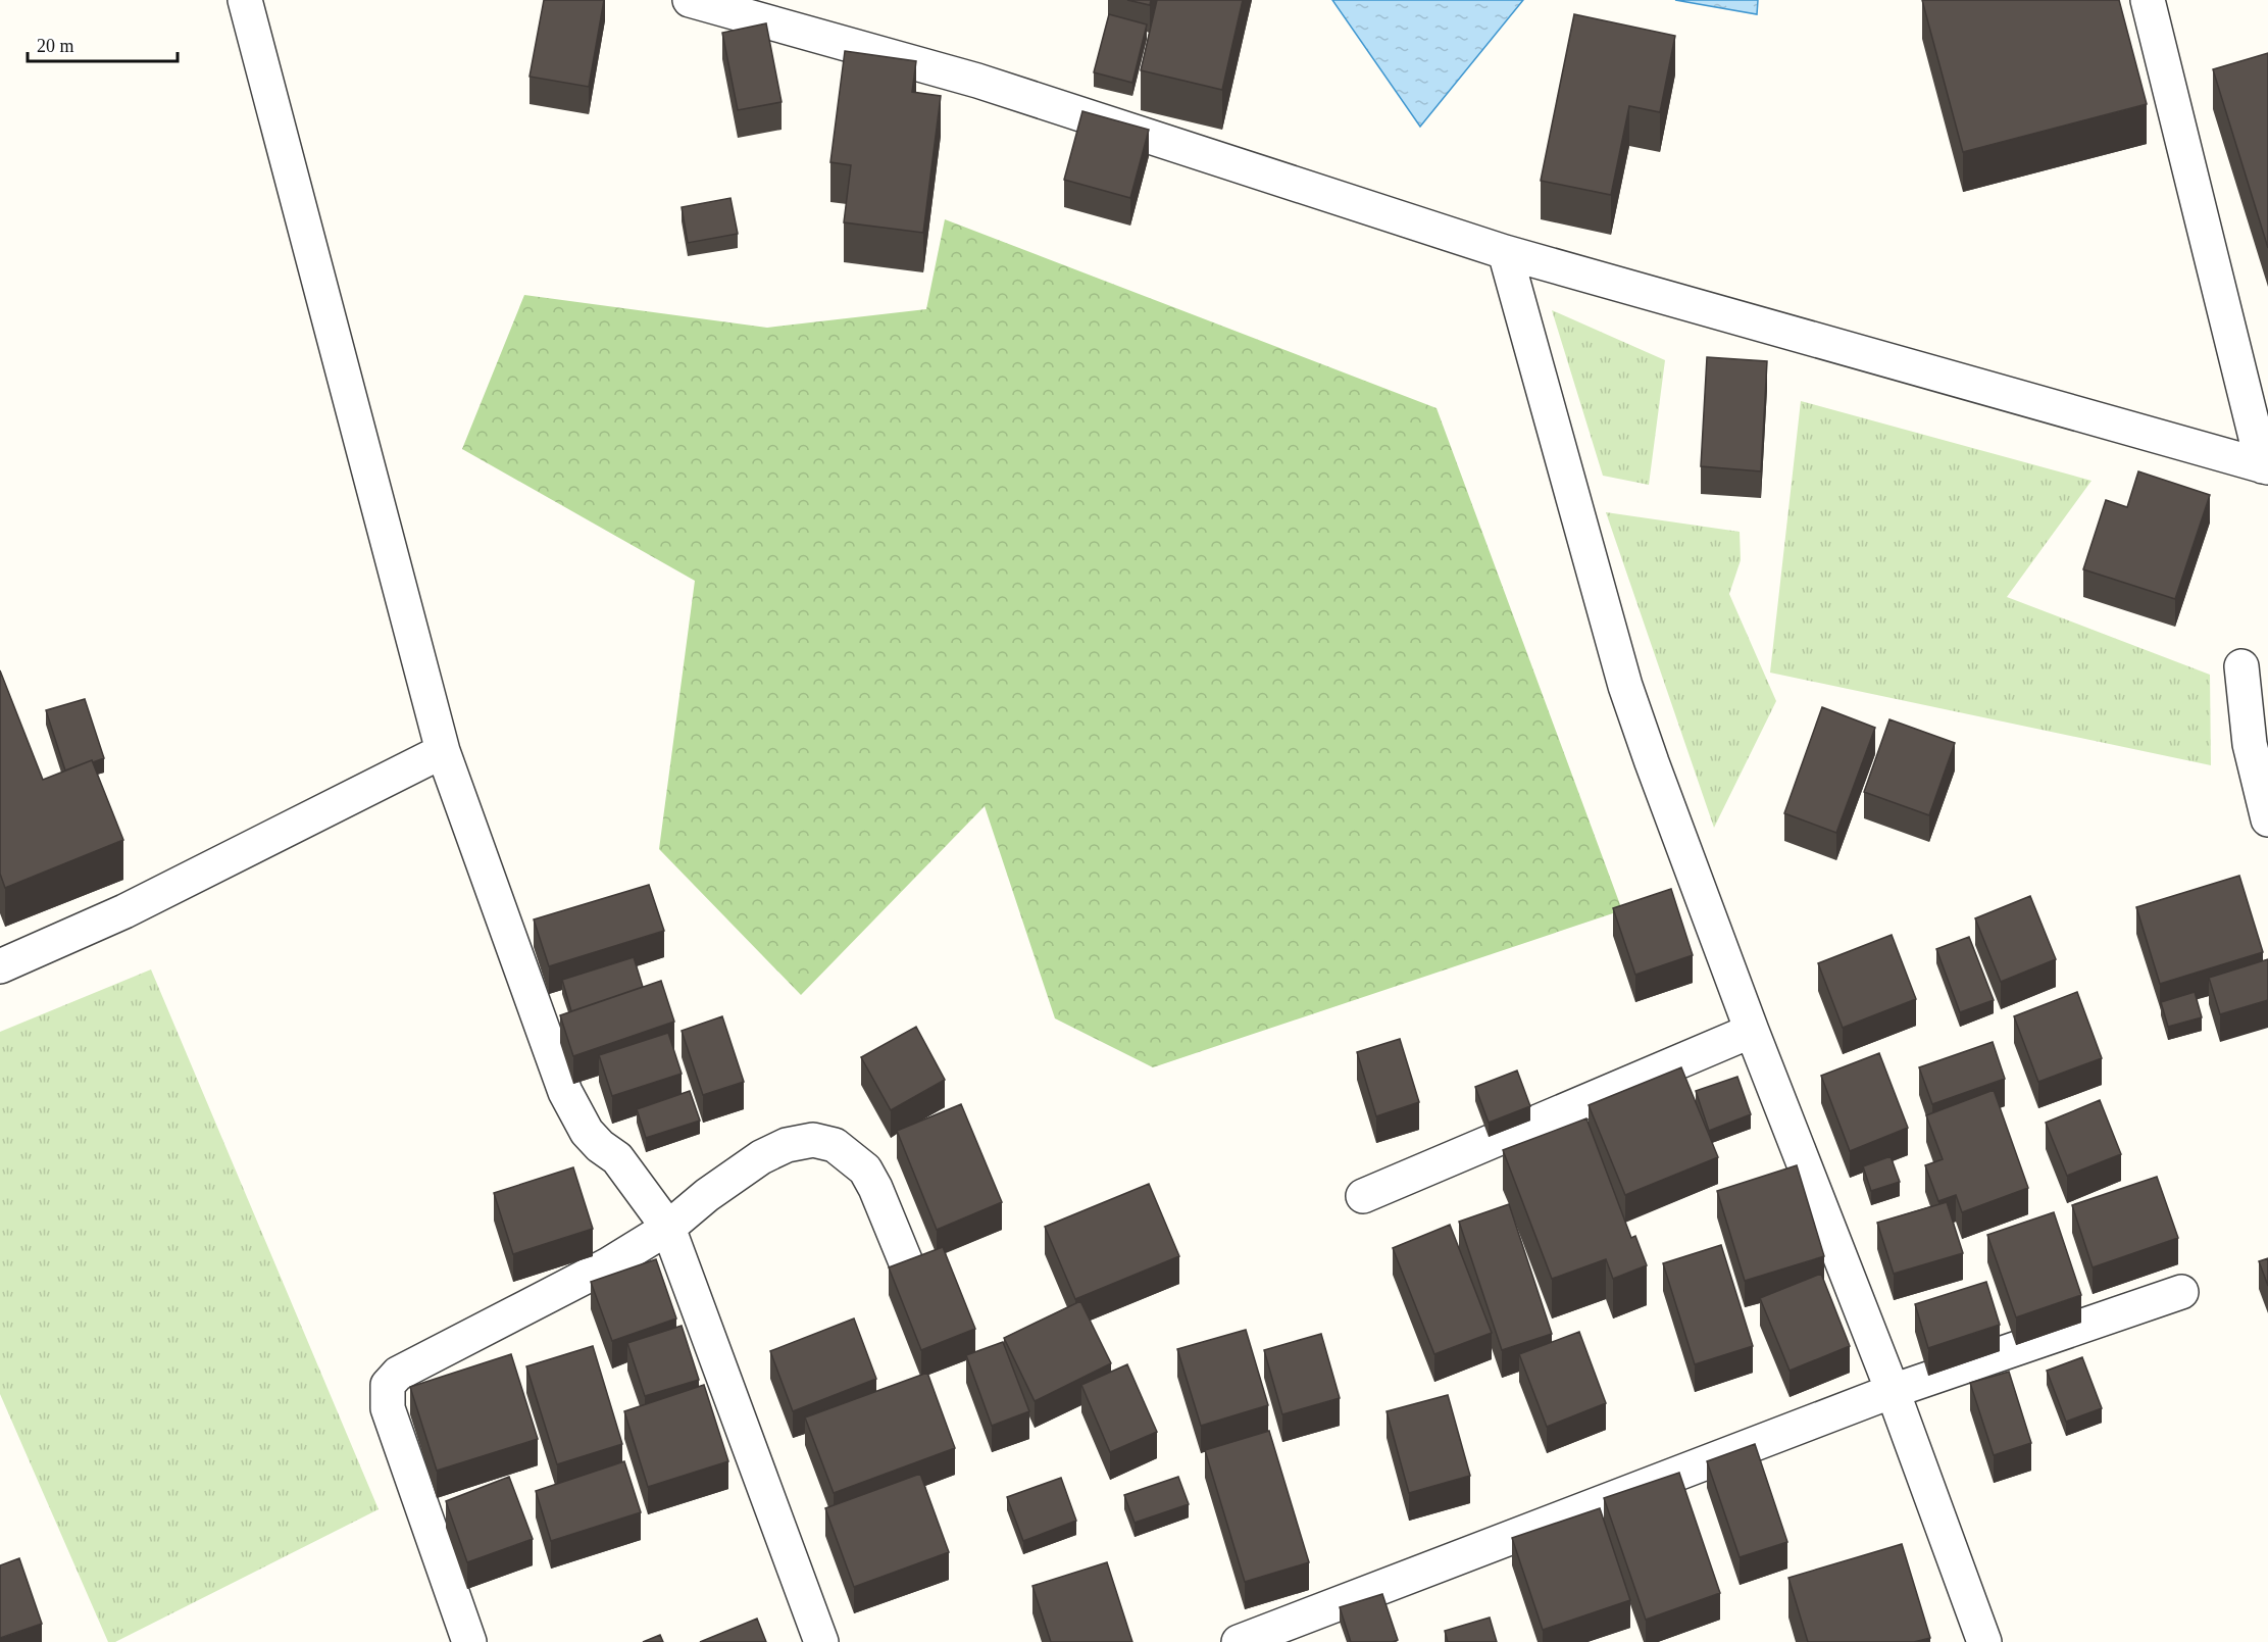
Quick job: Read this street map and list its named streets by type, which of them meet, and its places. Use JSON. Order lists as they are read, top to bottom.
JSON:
{
  "scale_bar": "20 m"
}
